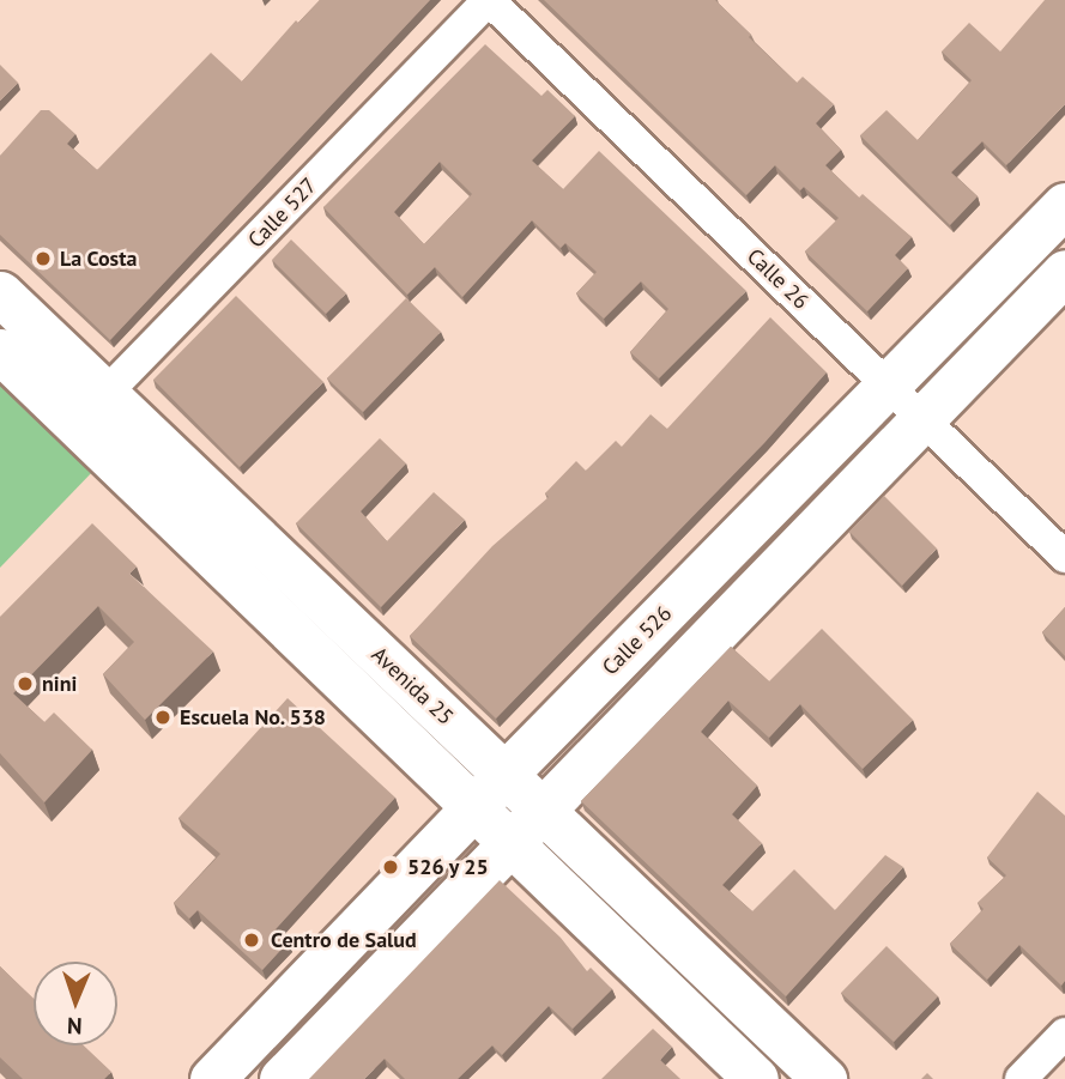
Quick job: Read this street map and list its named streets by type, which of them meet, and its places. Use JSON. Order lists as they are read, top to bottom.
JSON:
{
  "streets": {
    "main road": ["Calle 526", "Avenida 25"],
    "street": ["Calle 527", "Calle 26"]
  },
  "crossings": [
    ["Calle 527", "Calle 26"],
    ["Calle 527", "Avenida 25"],
    ["Calle 26", "Calle 526"],
    ["Calle 526", "Avenida 25"]
  ],
  "places": [
    "La Costa",
    "nini",
    "Escuela No. 538",
    "526 y 25",
    "Centro de Salud"
  ],
  "north": "bottom"
}
